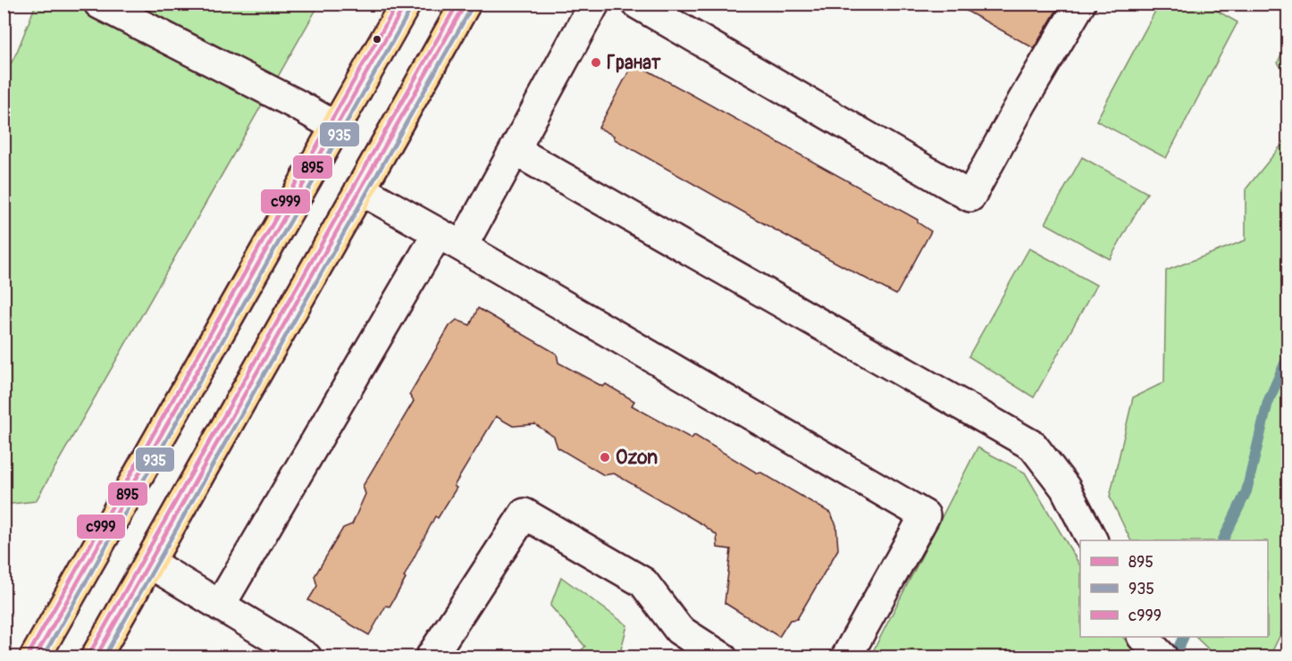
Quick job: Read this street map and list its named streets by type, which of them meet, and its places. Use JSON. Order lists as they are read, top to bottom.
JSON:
{
  "places": ["Гранат", "Ozon"],
  "lines": ["transit line 895", "transit line с999", "transit line 935"],
  "legend": ["895", "935", "с999"]
}
